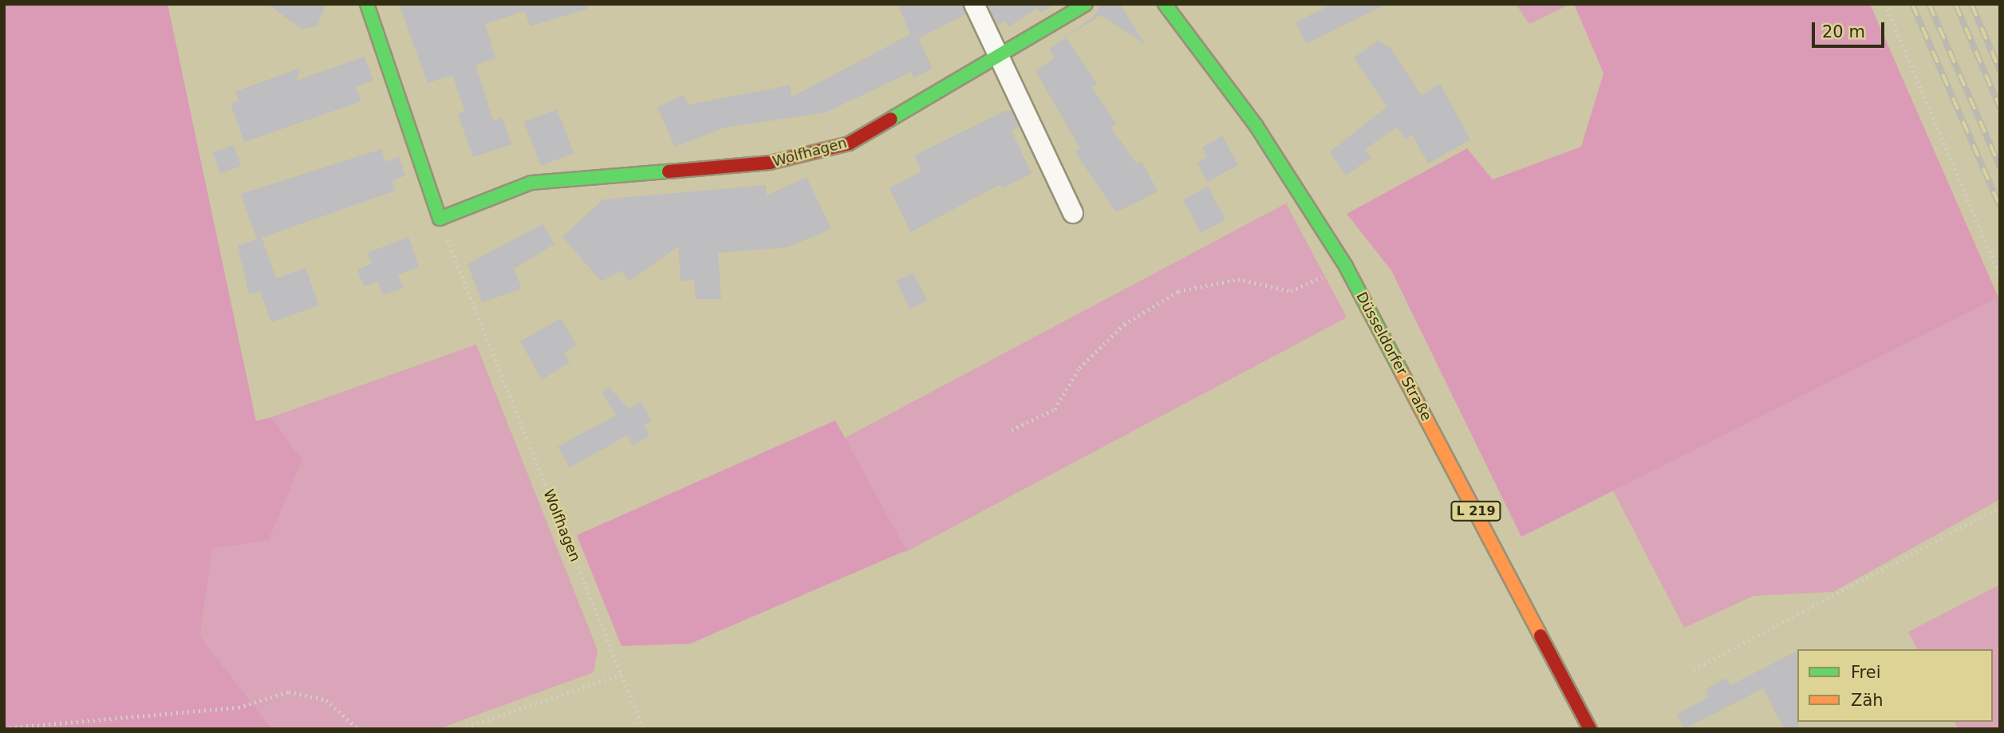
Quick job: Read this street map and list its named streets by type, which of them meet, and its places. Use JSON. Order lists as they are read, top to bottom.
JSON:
{
  "streets": {
    "street": ["Wolfhagen", "Düsseldorfer Straße", "L 219"]
  },
  "legend": ["Frei", "Zäh"],
  "scale_bar": "20 m"
}
